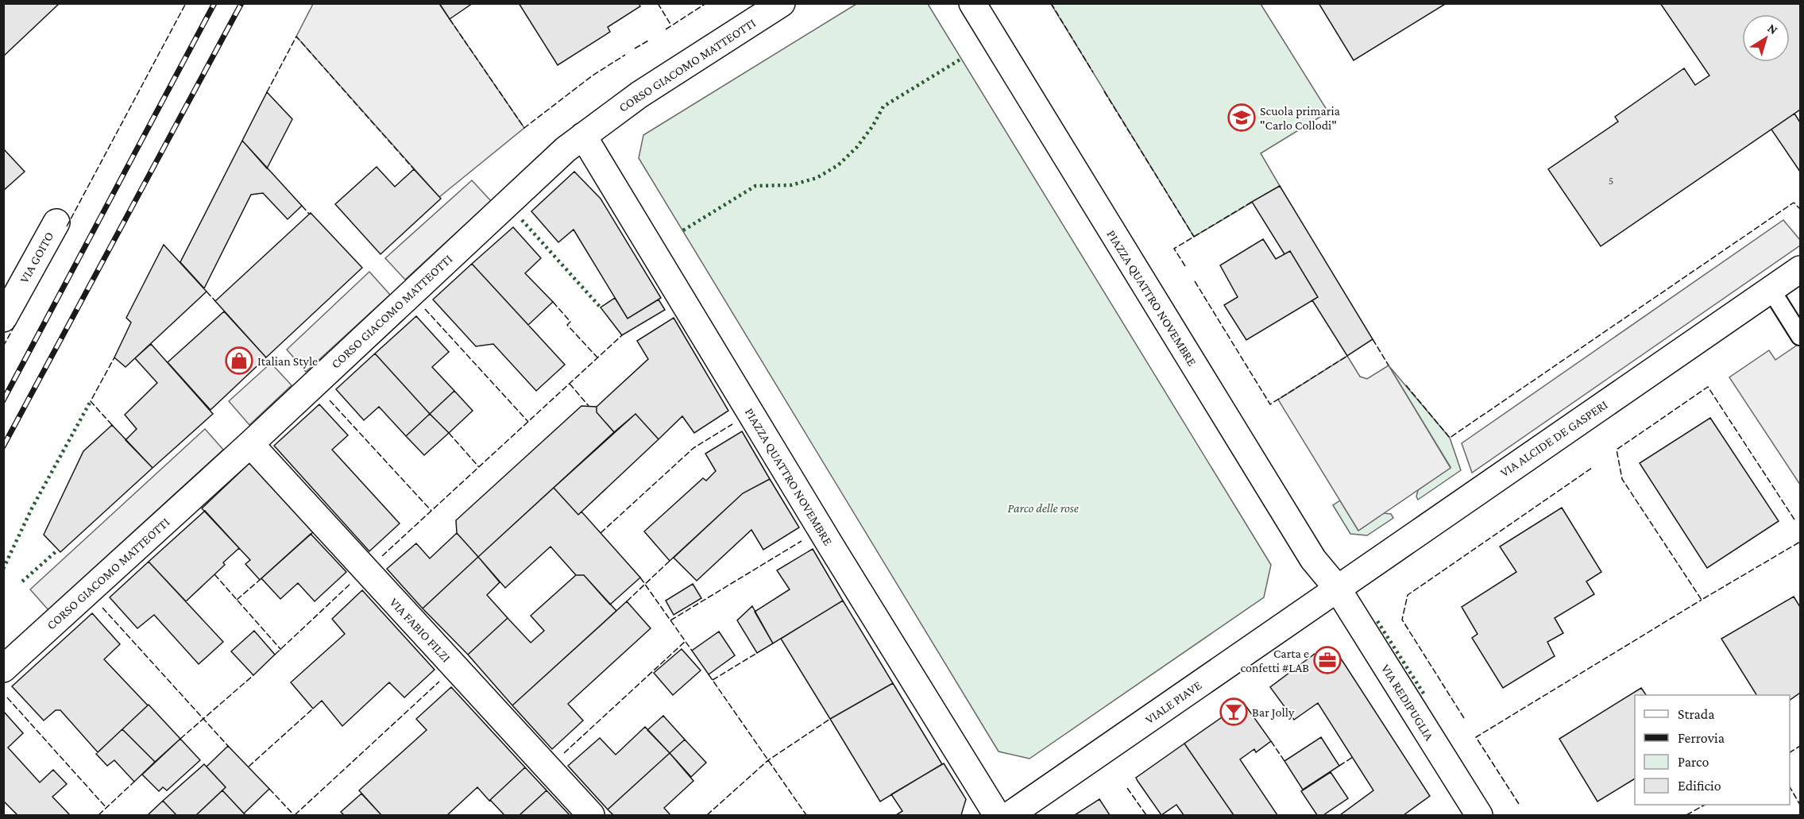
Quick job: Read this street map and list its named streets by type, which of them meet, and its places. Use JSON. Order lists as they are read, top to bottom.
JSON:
{
  "streets": {
    "street": [
      "CORSO GIACOMO MATTEOTTI",
      "VIA GOITO",
      "PIAZZA QUATTRO NOVEMBRE",
      "VIA ALCIDE DE GASPERI",
      "VIA FABIO FILZI",
      "VIALE PIAVE",
      "VIA REDIPUGLIA"
    ]
  },
  "crossings": [
    ["CORSO GIACOMO MATTEOTTI", "PIAZZA QUATTRO NOVEMBRE"],
    ["CORSO GIACOMO MATTEOTTI", "VIA FABIO FILZI"],
    ["PIAZZA QUATTRO NOVEMBRE", "VIA ALCIDE DE GASPERI"],
    ["PIAZZA QUATTRO NOVEMBRE", "VIALE PIAVE"],
    ["PIAZZA QUATTRO NOVEMBRE", "VIA REDIPUGLIA"],
    ["VIA ALCIDE DE GASPERI", "VIALE PIAVE"],
    ["VIA ALCIDE DE GASPERI", "VIA REDIPUGLIA"],
    ["VIALE PIAVE", "VIA REDIPUGLIA"]
  ],
  "parks": ["Parco delle rose"],
  "places": {
    "school or university": ["Scuola primaria \"Carlo Collodi\""],
    "shop": ["Italian Style"],
    "office": ["Carta e confetti #LAB"],
    "bar": ["Bar Jolly"]
  },
  "house_numbers": ["5"],
  "legend": [
    "Strada",
    "Ferrovia",
    "Parco",
    "Edificio"
  ],
  "north": "top right"
}
